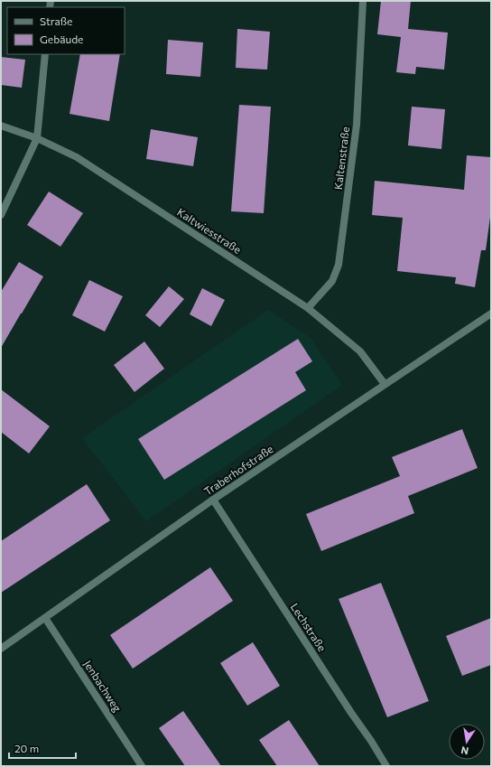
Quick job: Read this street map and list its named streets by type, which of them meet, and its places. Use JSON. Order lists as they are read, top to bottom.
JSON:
{
  "streets": {
    "street": [
      "Kaltenstraße",
      "Kaltwiesstraße",
      "Traberhofstraße",
      "Lechstraße",
      "Jenbachweg"
    ]
  },
  "crossings": [
    ["Kaltenstraße", "Kaltwiesstraße"],
    ["Kaltwiesstraße", "Traberhofstraße"],
    ["Traberhofstraße", "Lechstraße"],
    ["Traberhofstraße", "Jenbachweg"]
  ],
  "legend": ["Straße", "Gebäude"],
  "scale_bar": "20 m",
  "north": "bottom"
}
